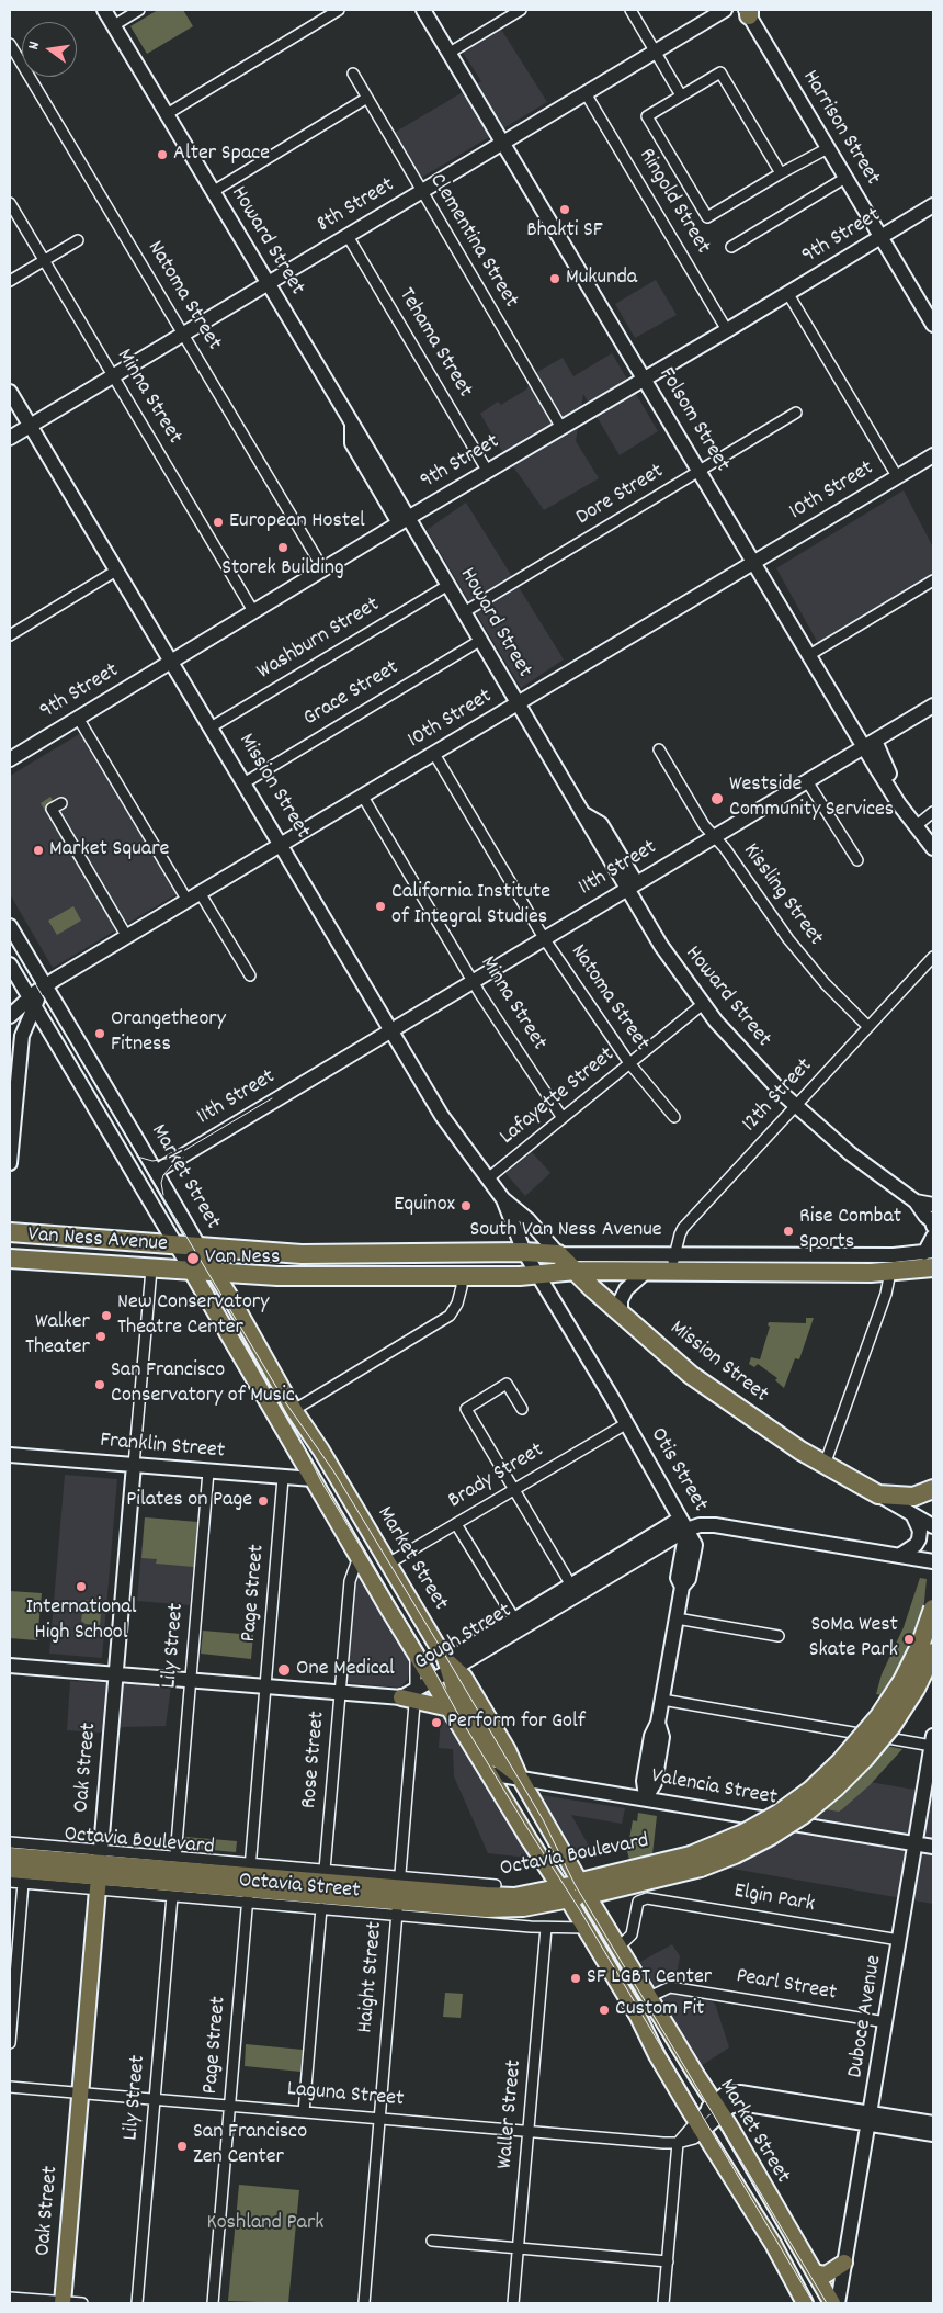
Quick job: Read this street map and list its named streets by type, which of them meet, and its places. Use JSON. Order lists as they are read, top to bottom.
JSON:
{
  "streets": {
    "highway": [
      "Mission Street",
      "South Van Ness Avenue",
      "Van Ness Avenue",
      "Octavia Boulevard"
    ],
    "main road": [
      "Harrison Street",
      "8th Street",
      "9th Street",
      "Howard Street",
      "Folsom Street",
      "10th Street",
      "11th Street",
      "Market Street",
      "Franklin Street",
      "Otis Street",
      "Gough Street",
      "Oak Street",
      "Valencia Street",
      "Duboce Avenue"
    ],
    "street": [
      "Ringold Street",
      "Clementina Street",
      "Natoma Street",
      "Tehama Street",
      "Minna Street",
      "Dore Street",
      "Washburn Street",
      "Grace Street",
      "Kissling Street",
      "12th Street",
      "Lafayette Street",
      "Brady Street",
      "Page Street",
      "Lily Street",
      "Rose Street",
      "Octavia Street",
      "Elgin Park",
      "Haight Street",
      "Pearl Street",
      "Laguna Street",
      "Waller Street"
    ]
  },
  "crossings": [
    ["Harrison Street", "9th Street"],
    ["Ringold Street", "8th Street"],
    ["Ringold Street", "9th Street"],
    ["8th Street", "Howard Street"],
    ["8th Street", "Clementina Street"],
    ["8th Street", "Natoma Street"],
    ["8th Street", "Tehama Street"],
    ["8th Street", "Minna Street"],
    ["8th Street", "Folsom Street"],
    ["8th Street", "Mission Street"],
    ["9th Street", "Howard Street"],
    ["9th Street", "Clementina Street"],
    ["9th Street", "Natoma Street"],
    ["9th Street", "Tehama Street"],
    ["9th Street", "Minna Street"],
    ["9th Street", "Folsom Street"],
    ["9th Street", "Mission Street"],
    ["Howard Street", "10th Street"],
    ["Howard Street", "Dore Street"],
    ["Howard Street", "Washburn Street"],
    ["Howard Street", "Grace Street"],
    ["Howard Street", "11th Street"],
    ["Howard Street", "12th Street"],
    ["Howard Street", "Lafayette Street"],
    ["Natoma Street", "10th Street"],
    ["Natoma Street", "11th Street"],
    ["Natoma Street", "Lafayette Street"],
    ["Minna Street", "10th Street"],
    ["Minna Street", "11th Street"],
    ["Minna Street", "Lafayette Street"],
    ["Folsom Street", "10th Street"],
    ["Folsom Street", "Dore Street"],
    ["Folsom Street", "11th Street"],
    ["10th Street", "Mission Street"],
    ["10th Street", "Market Street"],
    ["Washburn Street", "Mission Street"],
    ["Grace Street", "Mission Street"],
    ["Mission Street", "11th Street"],
    ["Mission Street", "Lafayette Street"],
    ["Mission Street", "South Van Ness Avenue"],
    ["Mission Street", "Otis Street"],
    ["11th Street", "Kissling Street"],
    ["11th Street", "Market Street"],
    ["Kissling Street", "12th Street"],
    ["12th Street", "South Van Ness Avenue"],
    ["Market Street", "South Van Ness Avenue"],
    ["Market Street", "Van Ness Avenue"],
    ["Market Street", "Franklin Street"],
    ["Market Street", "Brady Street"],
    ["Market Street", "Gough Street"],
    ["Market Street", "Rose Street"],
    ["Market Street", "Valencia Street"],
    ["Market Street", "Octavia Boulevard"],
    ["Market Street", "Octavia Street"],
    ["Market Street", "Elgin Park"],
    ["Market Street", "Haight Street"],
    ["Market Street", "Pearl Street"],
    ["Market Street", "Laguna Street"],
    ["South Van Ness Avenue", "Van Ness Avenue"],
    ["South Van Ness Avenue", "Otis Street"],
    ["Van Ness Avenue", "Oak Street"],
    ["Franklin Street", "Page Street"],
    ["Franklin Street", "Lily Street"],
    ["Franklin Street", "Oak Street"],
    ["Otis Street", "Brady Street"],
    ["Otis Street", "Gough Street"],
    ["Page Street", "Gough Street"],
    ["Page Street", "Octavia Boulevard"],
    ["Page Street", "Octavia Street"],
    ["Page Street", "Laguna Street"],
    ["Gough Street", "Lily Street"],
    ["Gough Street", "Rose Street"],
    ["Gough Street", "Oak Street"],
    ["Gough Street", "Haight Street"],
    ["Lily Street", "Octavia Street"],
    ["Lily Street", "Laguna Street"],
    ["Rose Street", "Octavia Street"],
    ["Oak Street", "Octavia Boulevard"],
    ["Oak Street", "Octavia Street"],
    ["Oak Street", "Laguna Street"],
    ["Valencia Street", "Duboce Avenue"],
    ["Octavia Boulevard", "Octavia Street"],
    ["Octavia Boulevard", "Haight Street"],
    ["Octavia Street", "Haight Street"],
    ["Octavia Street", "Waller Street"],
    ["Elgin Park", "Duboce Avenue"],
    ["Haight Street", "Laguna Street"],
    ["Pearl Street", "Duboce Avenue"],
    ["Laguna Street", "Waller Street"]
  ],
  "parks": ["Koshland Park"],
  "places": [
    "Alter Space",
    "Bhakti SF",
    "Mukunda",
    "European Hostel",
    "Storek Building",
    "Westside Community Services",
    "Market Square",
    "California Institute of Integral Studies",
    "Orangetheory Fitness",
    "Equinox",
    "Rise Combat Sports",
    "Van Ness",
    "New Conservatory Theatre Center",
    "Walker Theater",
    "San Francisco Conservatory of Music",
    "Pilates on Page",
    "International High School",
    "SoMa West Skate Park",
    "One Medical",
    "Perform for Golf",
    "SF LGBT Center",
    "Custom Fit",
    "San Francisco Zen Center"
  ],
  "north": "left"
}
